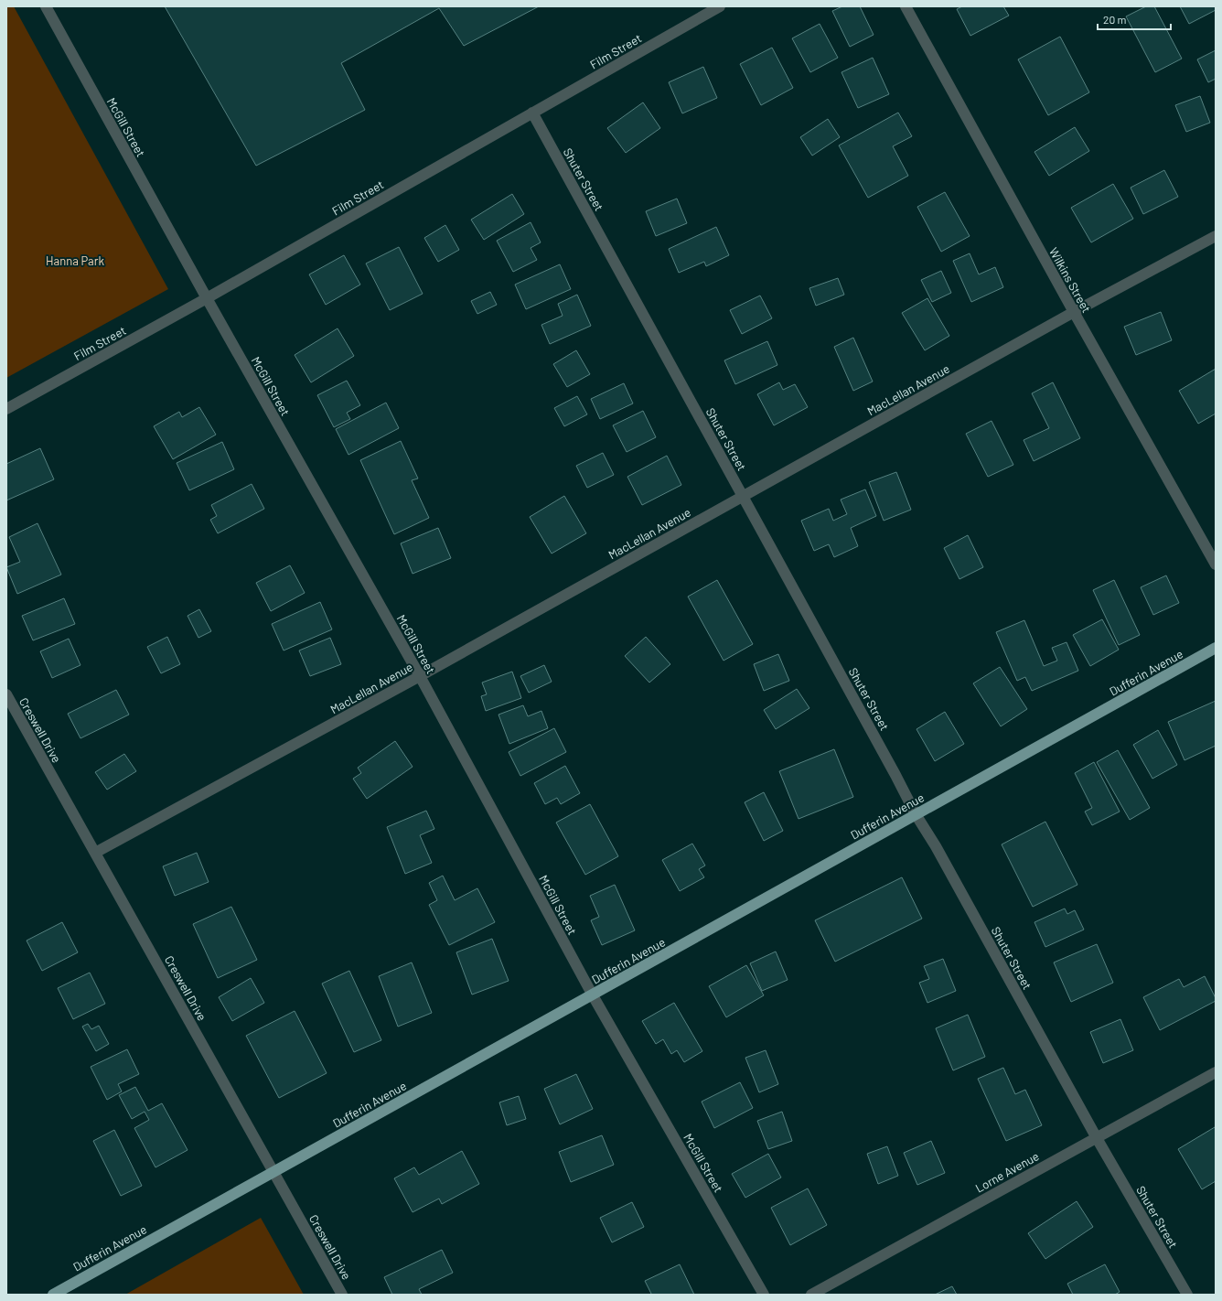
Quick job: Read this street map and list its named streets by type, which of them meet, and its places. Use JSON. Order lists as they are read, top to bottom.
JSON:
{
  "streets": {
    "main road": ["Dufferin Avenue"],
    "street": [
      "Film Street",
      "McGill Street",
      "Shuter Street",
      "Wilkins Street",
      "MacLellan Avenue",
      "Creswell Drive",
      "Lorne Avenue"
    ]
  },
  "crossings": [
    ["Film Street", "McGill Street"],
    ["Film Street", "Shuter Street"],
    ["McGill Street", "MacLellan Avenue"],
    ["McGill Street", "Dufferin Avenue"],
    ["Shuter Street", "MacLellan Avenue"],
    ["Shuter Street", "Dufferin Avenue"],
    ["Shuter Street", "Lorne Avenue"],
    ["Wilkins Street", "MacLellan Avenue"],
    ["MacLellan Avenue", "Creswell Drive"],
    ["Dufferin Avenue", "Creswell Drive"]
  ],
  "parks": ["Hanna Park"],
  "scale_bar": "20 m"
}
